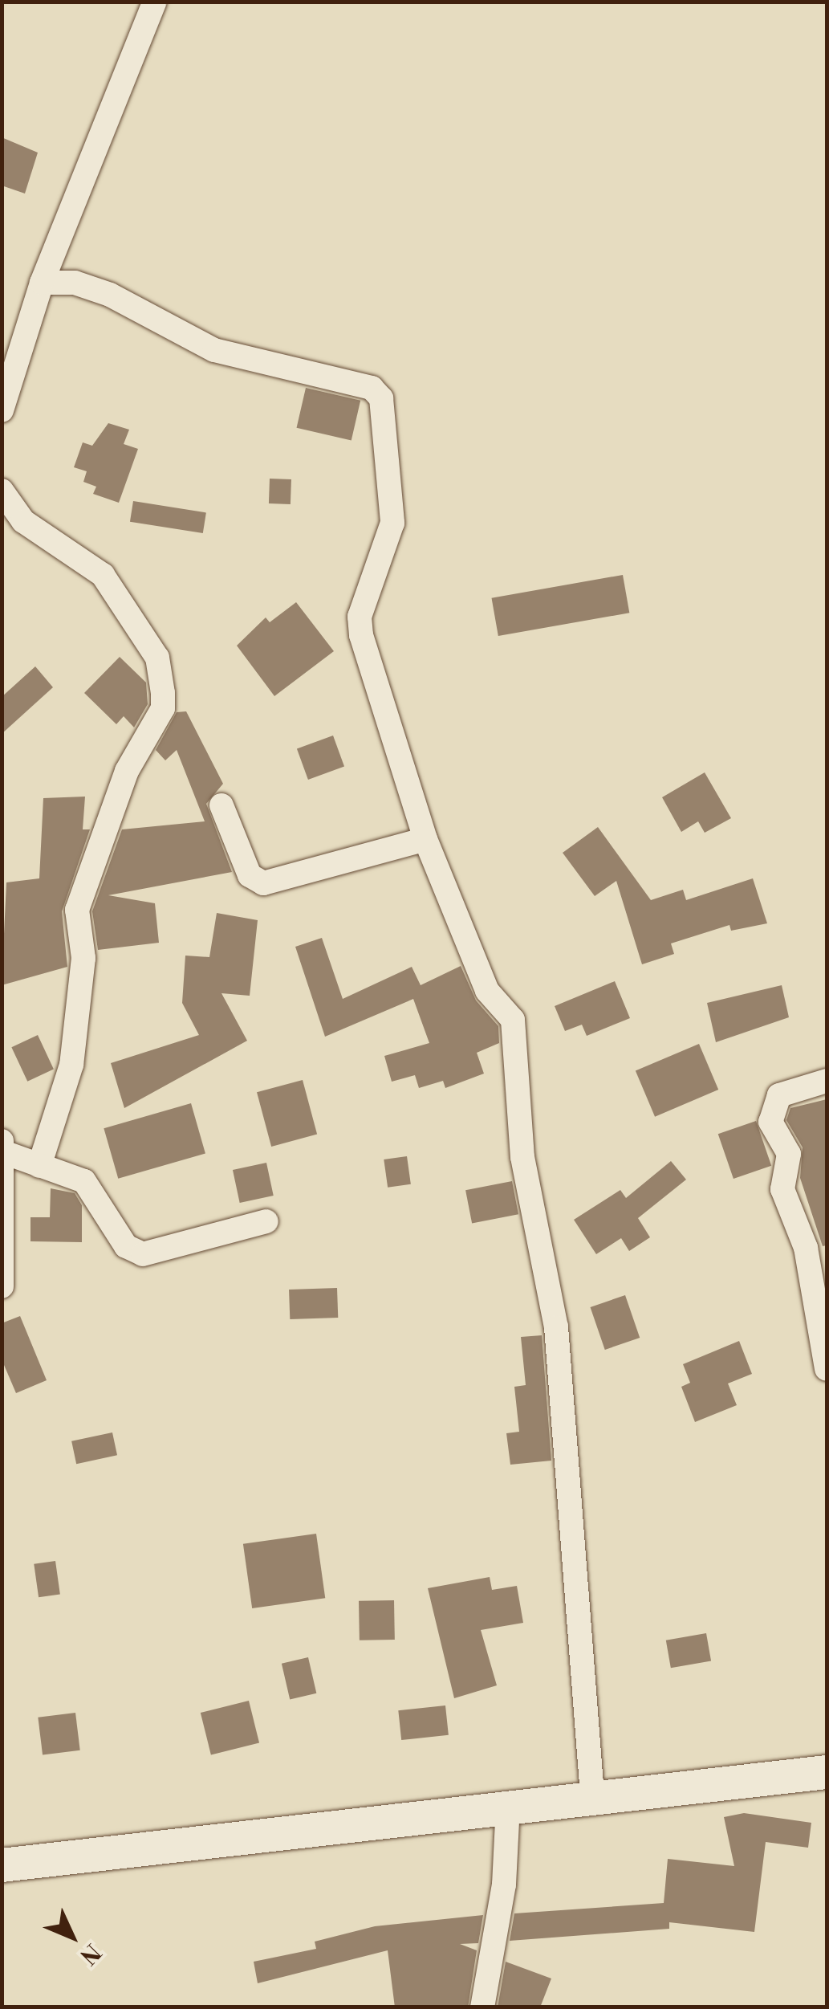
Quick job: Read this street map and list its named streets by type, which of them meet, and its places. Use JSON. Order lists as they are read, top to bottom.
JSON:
{
  "north": "bottom right"
}
